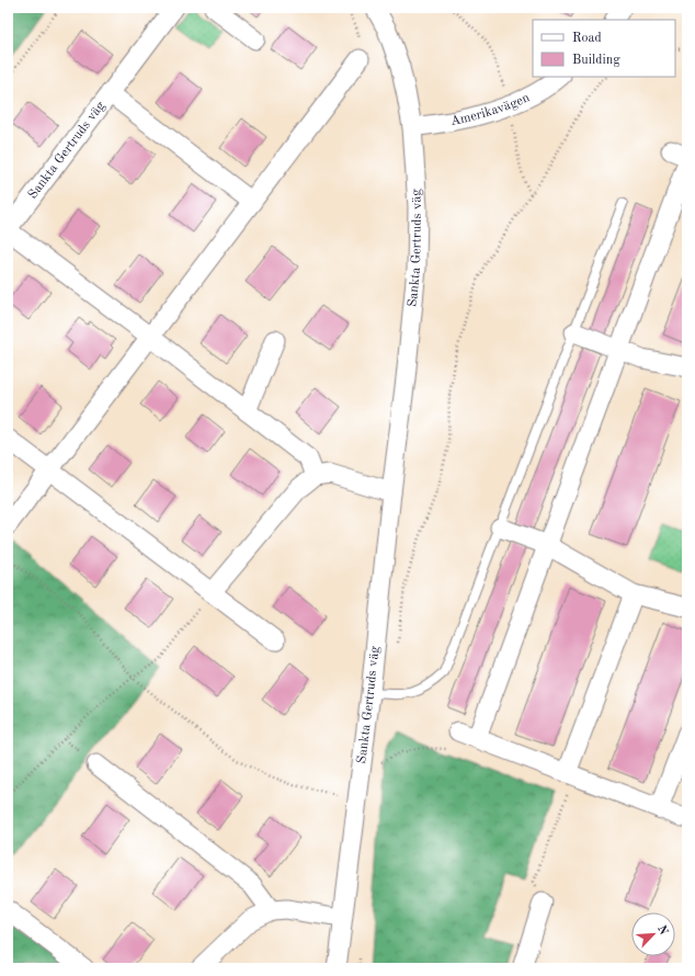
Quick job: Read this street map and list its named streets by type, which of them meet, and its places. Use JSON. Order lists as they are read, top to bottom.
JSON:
{
  "streets": {
    "street": ["Amerikavägen", "Sankta Gertruds väg"]
  },
  "crossings": [
    ["Amerikavägen", "Sankta Gertruds väg"]
  ],
  "legend": ["Road", "Building"],
  "north": "top right"
}
